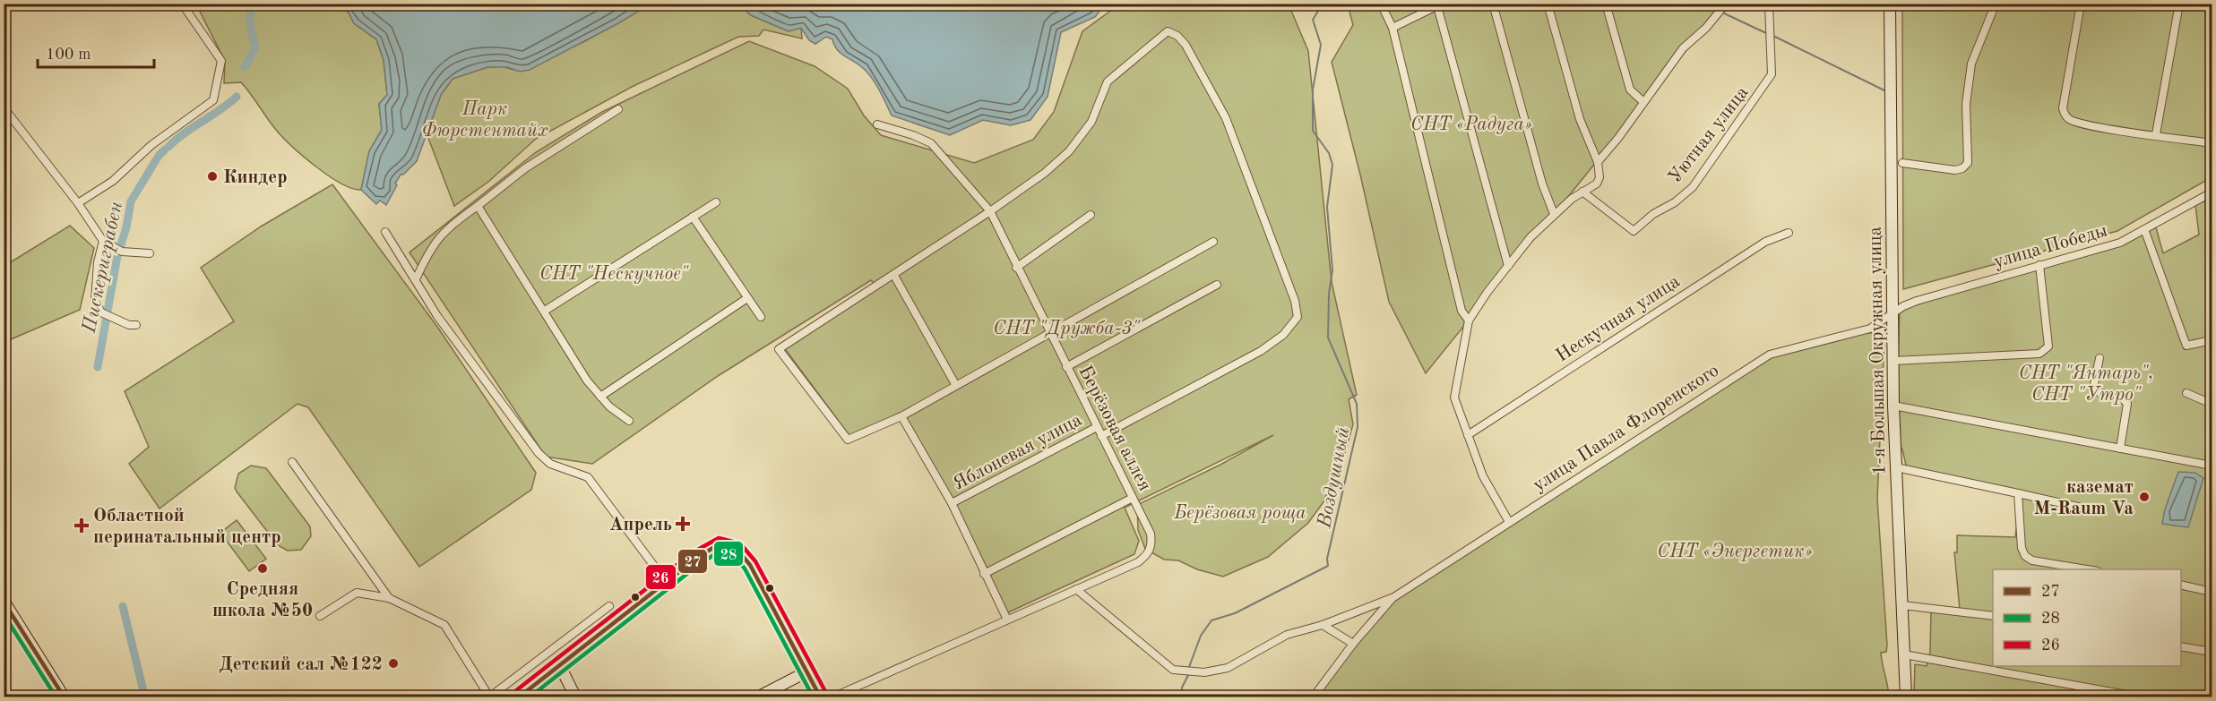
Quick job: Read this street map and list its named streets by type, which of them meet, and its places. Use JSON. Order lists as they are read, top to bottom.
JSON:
{
  "streets": {
    "street": [
      "Уютная улица",
      "улица Победы",
      "Нескучная улица",
      "1-я Большая Окружная улица",
      "улица Павла Флоренского",
      "Берёзовая аллея",
      "Яблоневая улица"
    ]
  },
  "crossings": [
    ["улица Победы", "1-я Большая Окружная улица"],
    ["улица Победы", "улица Павла Флоренского"],
    ["1-я Большая Окружная улица", "улица Павла Флоренского"],
    ["улица Павла Флоренского", "Берёзовая аллея"],
    ["Берёзовая аллея", "Яблоневая улица"]
  ],
  "water": ["Пискериграбен", "Воздушный"],
  "parks": [
    "Парк Фюрстентайх",
    "СНТ «Радуга»",
    "СНТ \"Нескучное\"",
    "СНТ \"Дружба-3\"",
    "СНТ \"Янтарь\", СНТ \"Утро\"",
    "Берёзовая роща",
    "СНТ «Энергетик»"
  ],
  "places": {
    "other": [
      "Киндер",
      "каземат M-Raum Va",
      "Средняя школа №50",
      "Детский сал №122"
    ],
    "health": ["Апрель", "Областной перинатальный центр"]
  },
  "lines": ["transit line 26", "transit line 27", "transit line 28"],
  "legend": ["27", "28", "26"],
  "scale_bar": "100 m"
}
